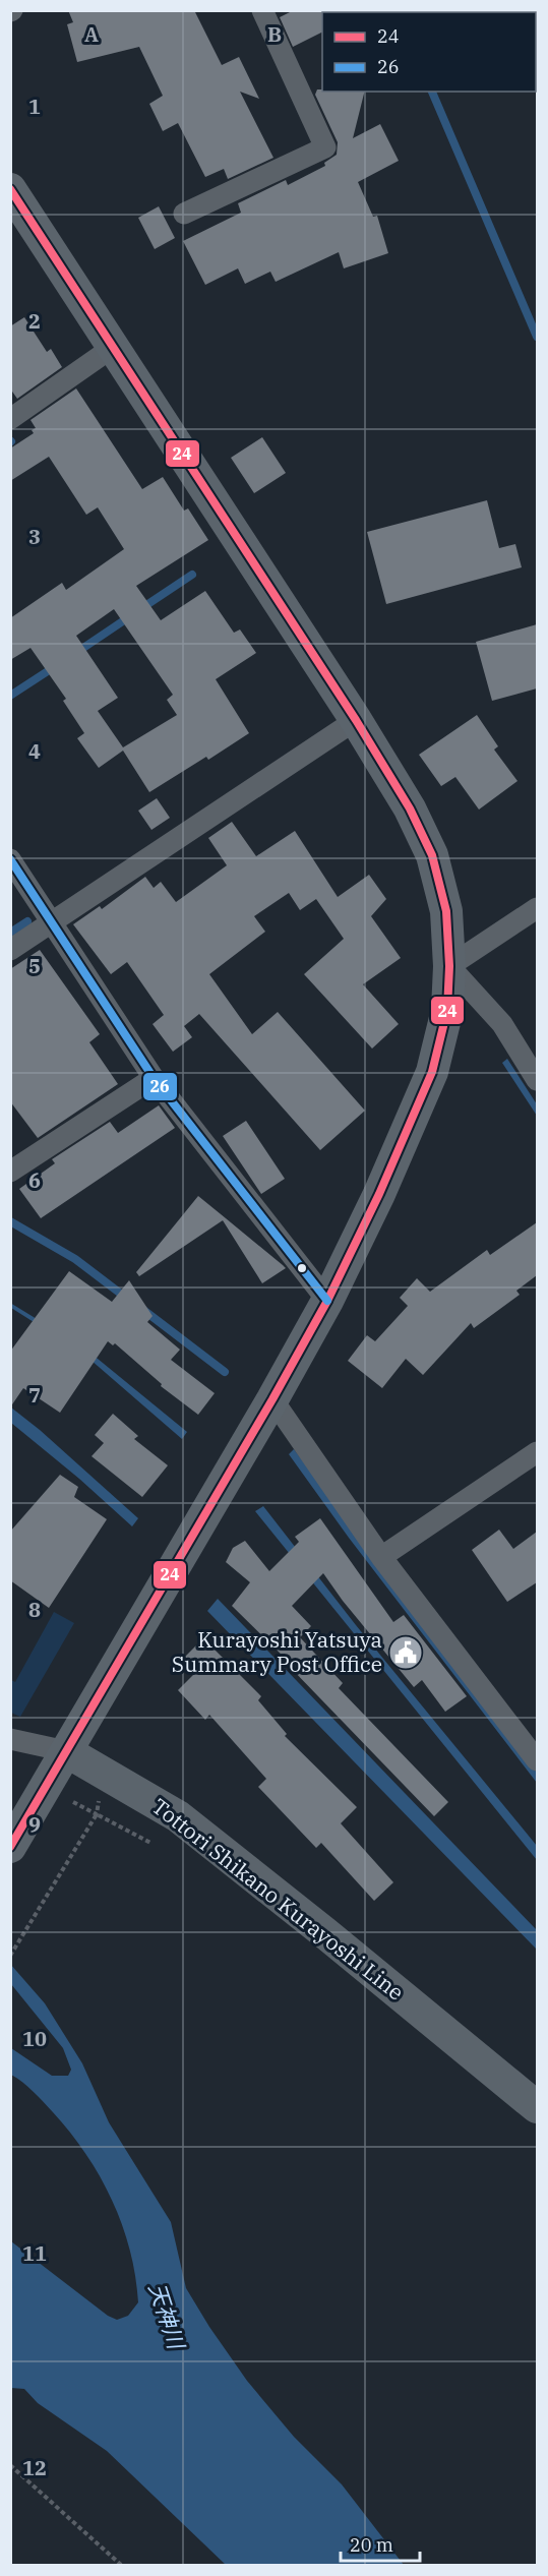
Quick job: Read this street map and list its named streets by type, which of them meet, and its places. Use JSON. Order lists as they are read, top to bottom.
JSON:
{
  "streets": {
    "main road": ["Tottori Shikano Kurayoshi Line"]
  },
  "water": ["天神川"],
  "places": {
    "public building": ["Kurayoshi Yatsuya Summary Post Office"]
  },
  "lines": ["transit line 24", "transit line 26"],
  "legend": ["24", "26"],
  "scale_bar": "20 m",
  "grid": {
    "columns": ["A", "B"],
    "rows": [
      "1",
      "2",
      "3",
      "4",
      "5",
      "6",
      "7",
      "8",
      "9",
      "10",
      "11",
      "12"
    ]
  }
}
